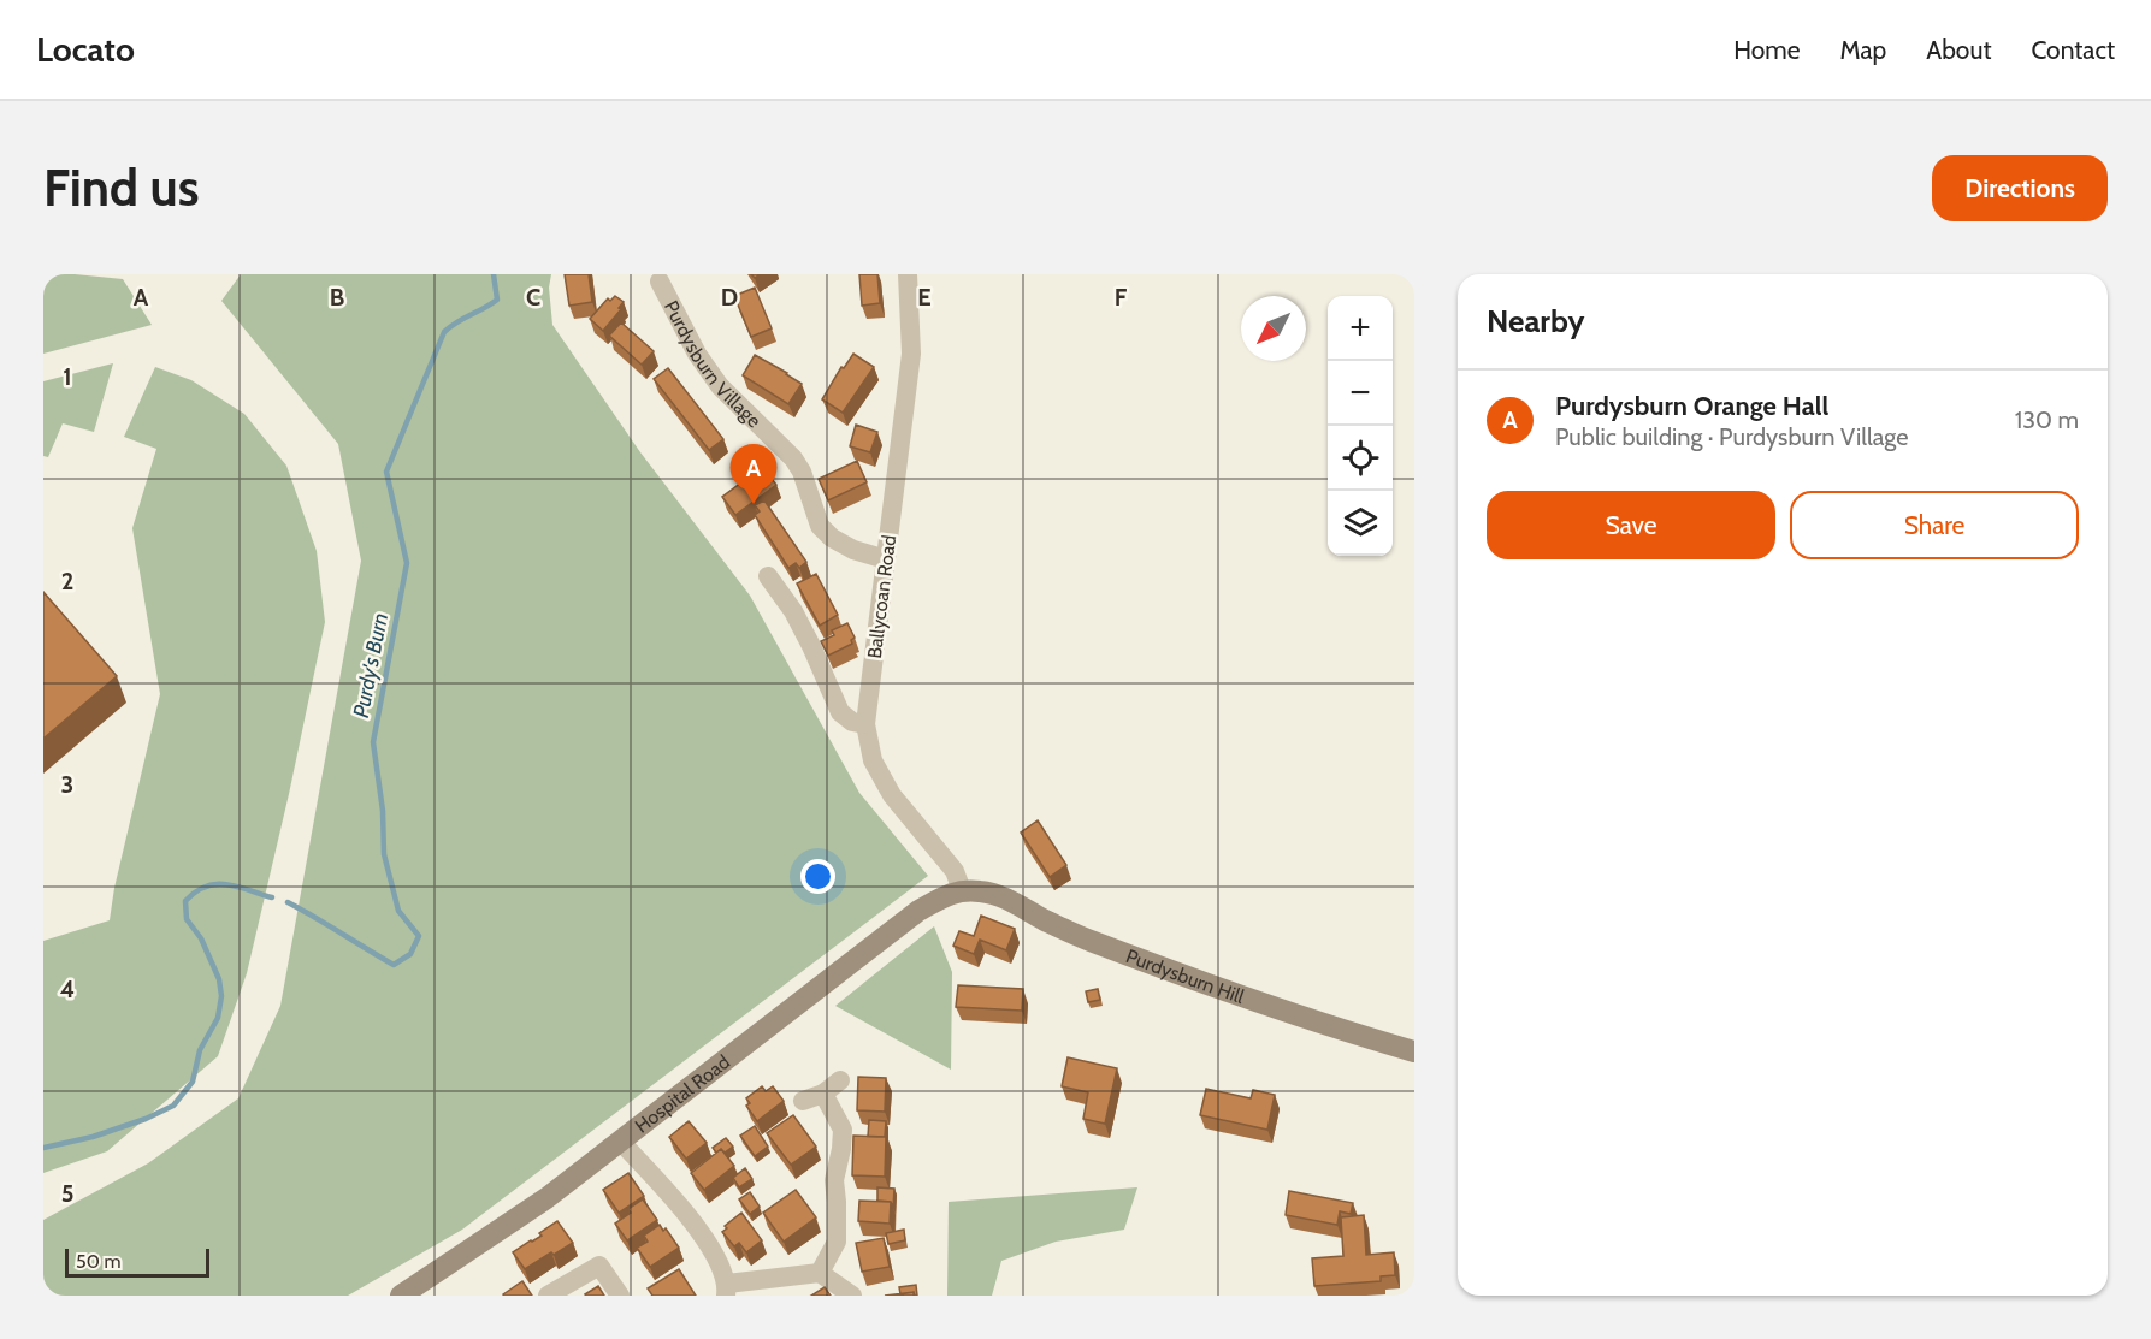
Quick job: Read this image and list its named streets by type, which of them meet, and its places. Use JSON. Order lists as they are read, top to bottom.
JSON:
{
  "streets": {
    "main road": ["Purdysburn Hill", "Hospital Road"],
    "street": ["Purdysburn Village", "Ballycoan Road"]
  },
  "crossings": [
    ["Purdysburn Village", "Ballycoan Road"],
    ["Ballycoan Road", "Purdysburn Hill"],
    ["Ballycoan Road", "Hospital Road"],
    ["Purdysburn Hill", "Hospital Road"]
  ],
  "water": ["Purdy's Burn"],
  "scale_bar": "50 m",
  "north": "bottom left",
  "page": {
    "header": "Locato",
    "nav": [
      "Home",
      "Map",
      "About",
      "Contact"
    ],
    "buttons": [
      "Directions",
      ["Save", "Share"]
    ],
    "title": "Find us",
    "heading": "Nearby",
    "map_buttons": ["+", "−"],
    "list": [
      {
        "mark": "A",
        "name": "Purdysburn Orange Hall",
        "note": "Public building · Purdysburn Village",
        "value": "130 m"
      }
    ],
    "pins": "A",
    "scale": "50 m"
  },
  "grid": {
    "columns": [
      "A",
      "B",
      "C",
      "D",
      "E",
      "F"
    ],
    "rows": [
      "1",
      "2",
      "3",
      "4",
      "5"
    ]
  }
}
